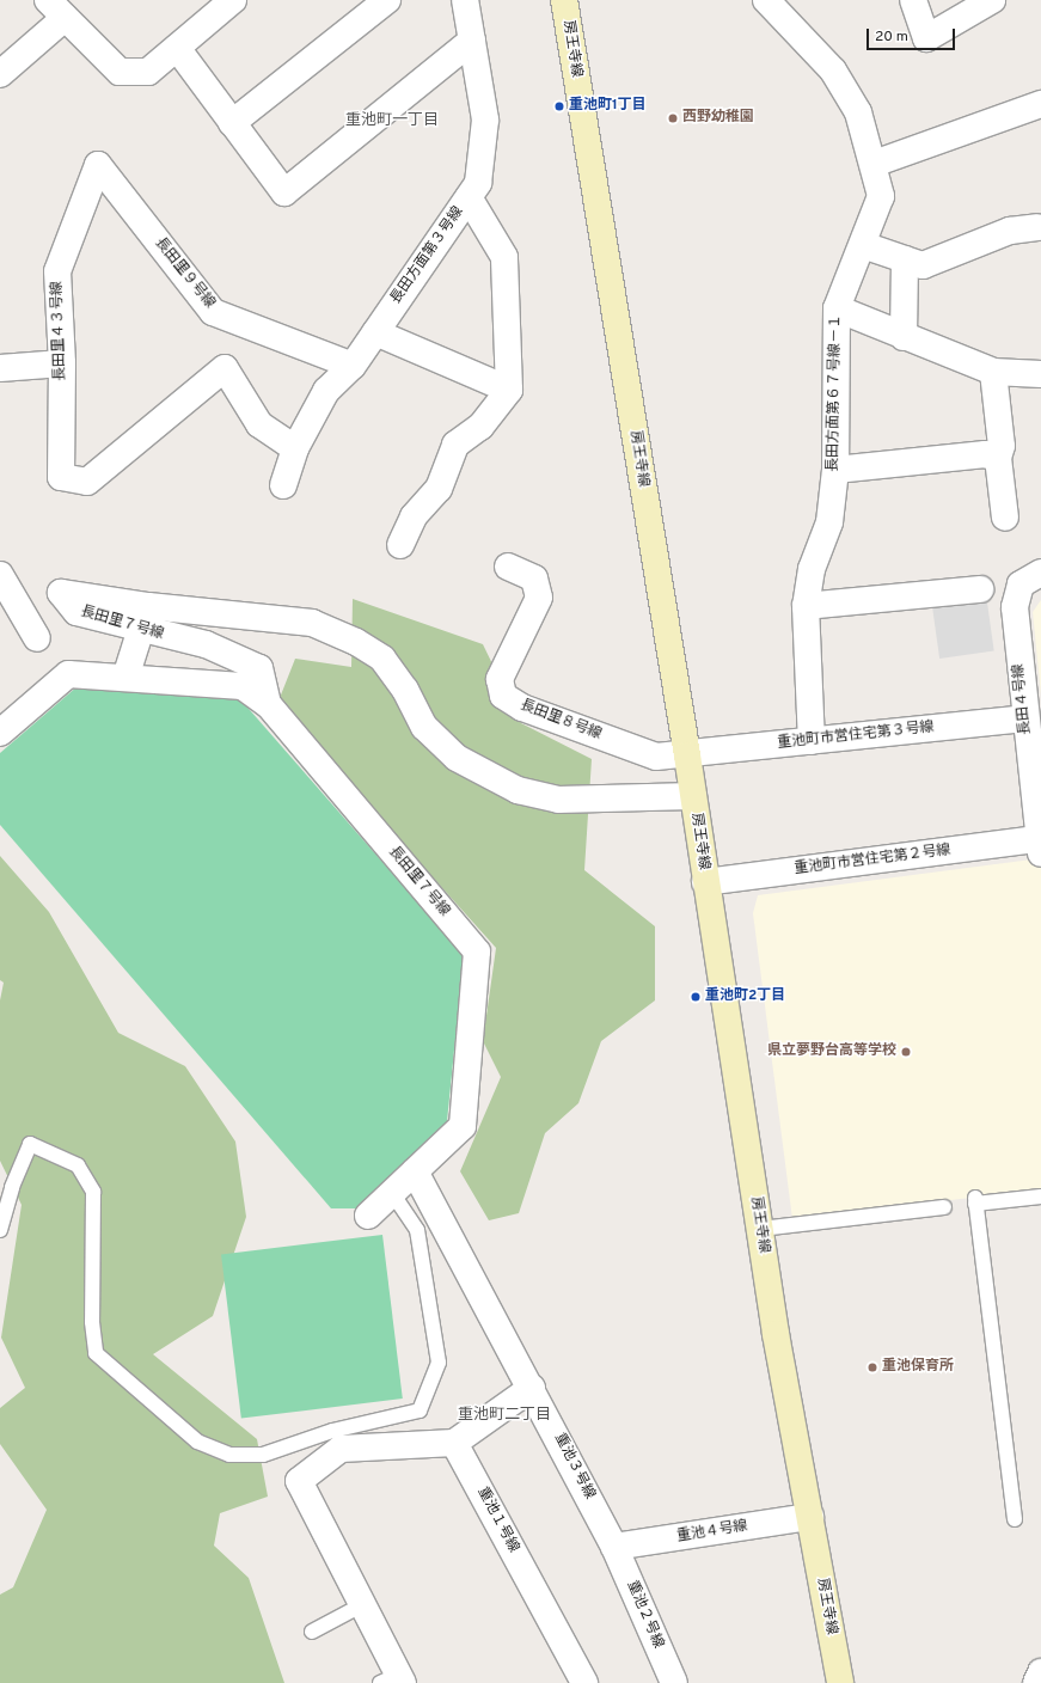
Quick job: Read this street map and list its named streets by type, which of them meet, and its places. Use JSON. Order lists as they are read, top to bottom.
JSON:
{
  "streets": {
    "street": [
      "房王寺線",
      "長田方面第３号線",
      "長田里９号線",
      "長田里４３号線",
      "長田方面第６７号線－１",
      "長田里７号線",
      "長田４号線",
      "長田里８号線",
      "重池町市営住宅第３号線",
      "重池町市営住宅第２号線",
      "重池３号線",
      "重池１号線",
      "重池４号線",
      "重池２号線"
    ]
  },
  "crossings": [
    ["房王寺線", "長田里７号線"],
    ["房王寺線", "長田里８号線"],
    ["房王寺線", "重池町市営住宅第３号線"],
    ["房王寺線", "重池町市営住宅第２号線"],
    ["房王寺線", "重池４号線"],
    ["長田方面第３号線", "長田里９号線"],
    ["長田方面第３号線", "長田里４３号線"],
    ["長田里９号線", "長田里４３号線"],
    ["長田方面第６７号線－１", "重池町市営住宅第３号線"],
    ["長田里７号線", "重池３号線"],
    ["長田４号線", "重池町市営住宅第３号線"],
    ["長田４号線", "重池町市営住宅第２号線"],
    ["長田里８号線", "重池町市営住宅第３号線"],
    ["重池３号線", "重池４号線"],
    ["重池３号線", "重池２号線"],
    ["重池４号線", "重池２号線"]
  ],
  "districts": ["重池町一丁目", "重池町二丁目"],
  "places": [
    "重池町1丁目",
    "西野幼稚園",
    "重池町2丁目",
    "県立夢野台高等学校",
    "重池保育所"
  ],
  "scale_bar": "20 m"
}
